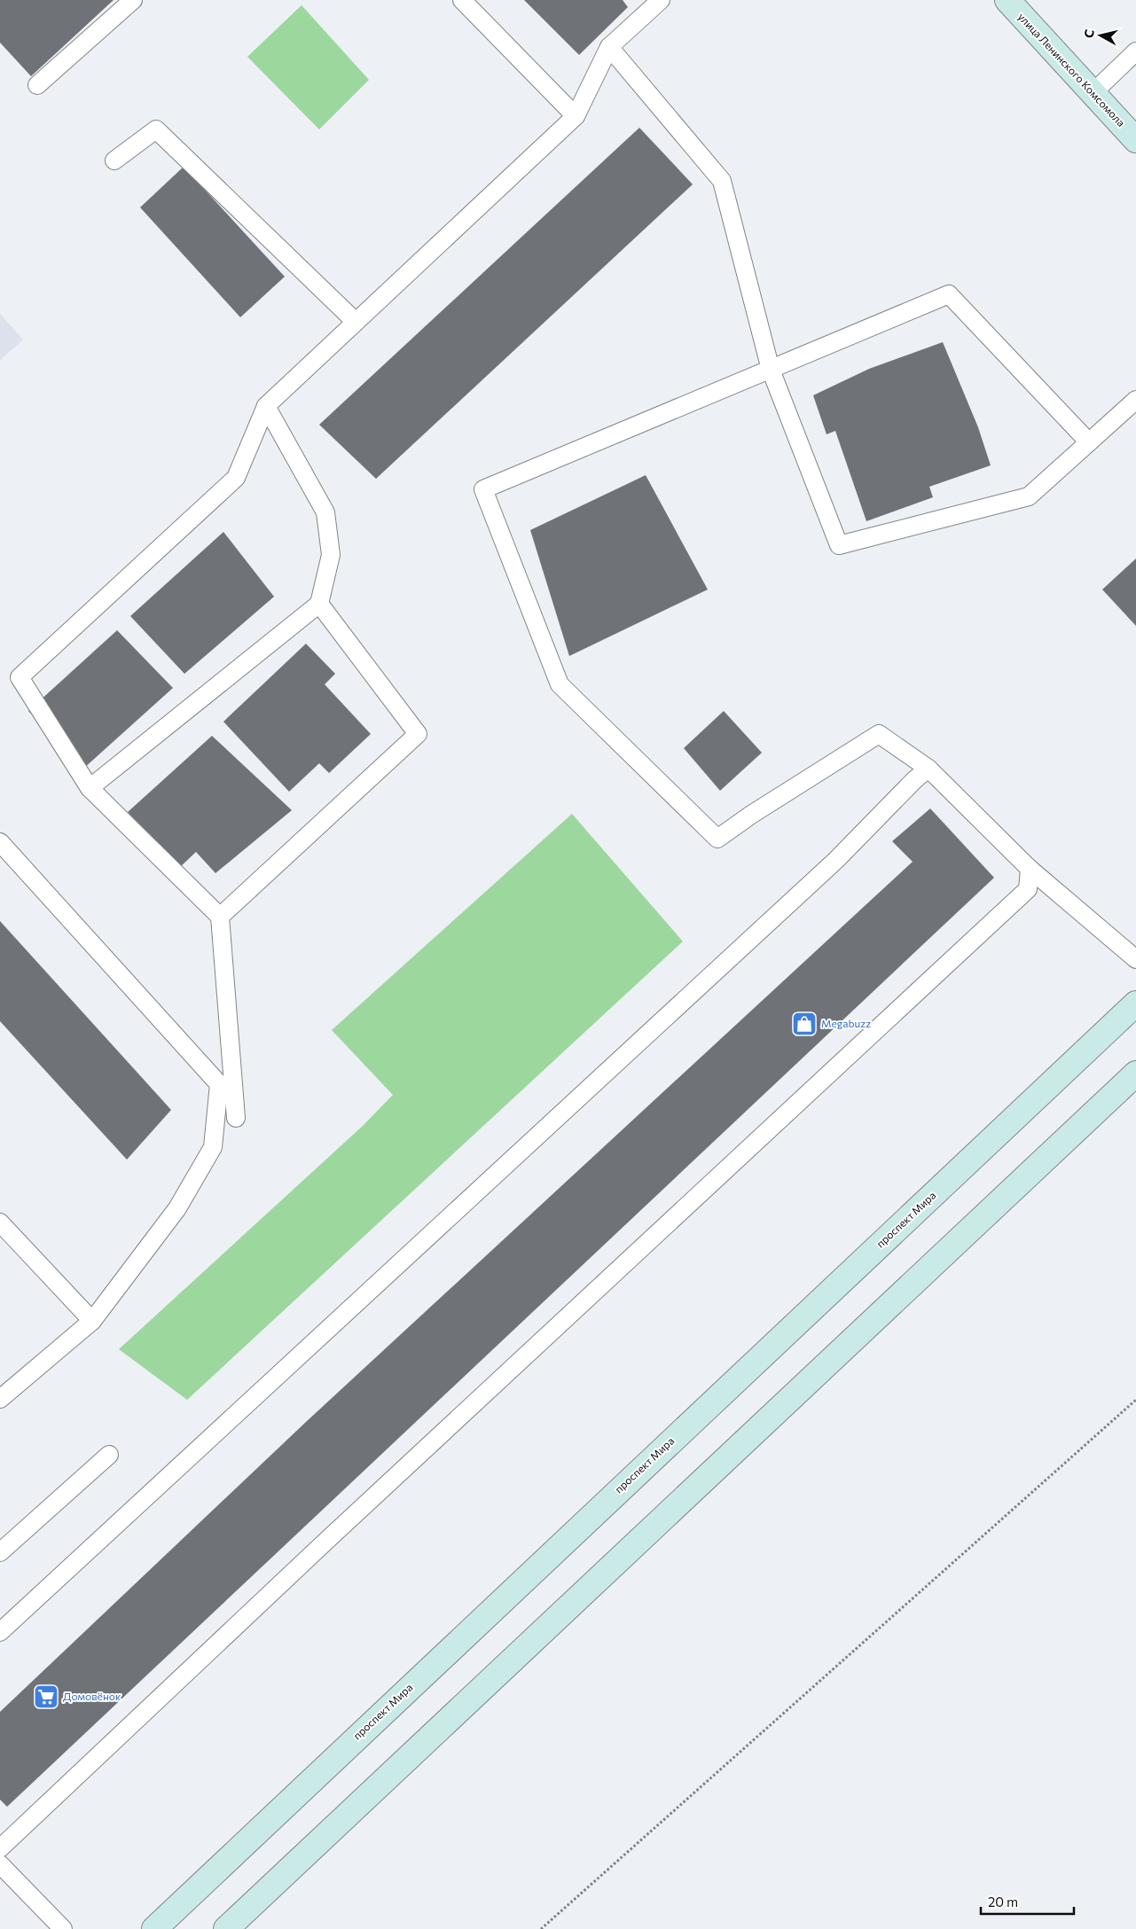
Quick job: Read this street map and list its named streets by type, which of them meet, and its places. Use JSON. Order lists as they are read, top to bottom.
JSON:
{
  "streets": {
    "main road": ["улица Ленинского Комсомола", "проспект Мира"]
  },
  "places": {
    "shop": ["Megabuzz"],
    "supermarket": ["Домовёнок"]
  },
  "scale_bar": "20 m",
  "north": "left"
}
